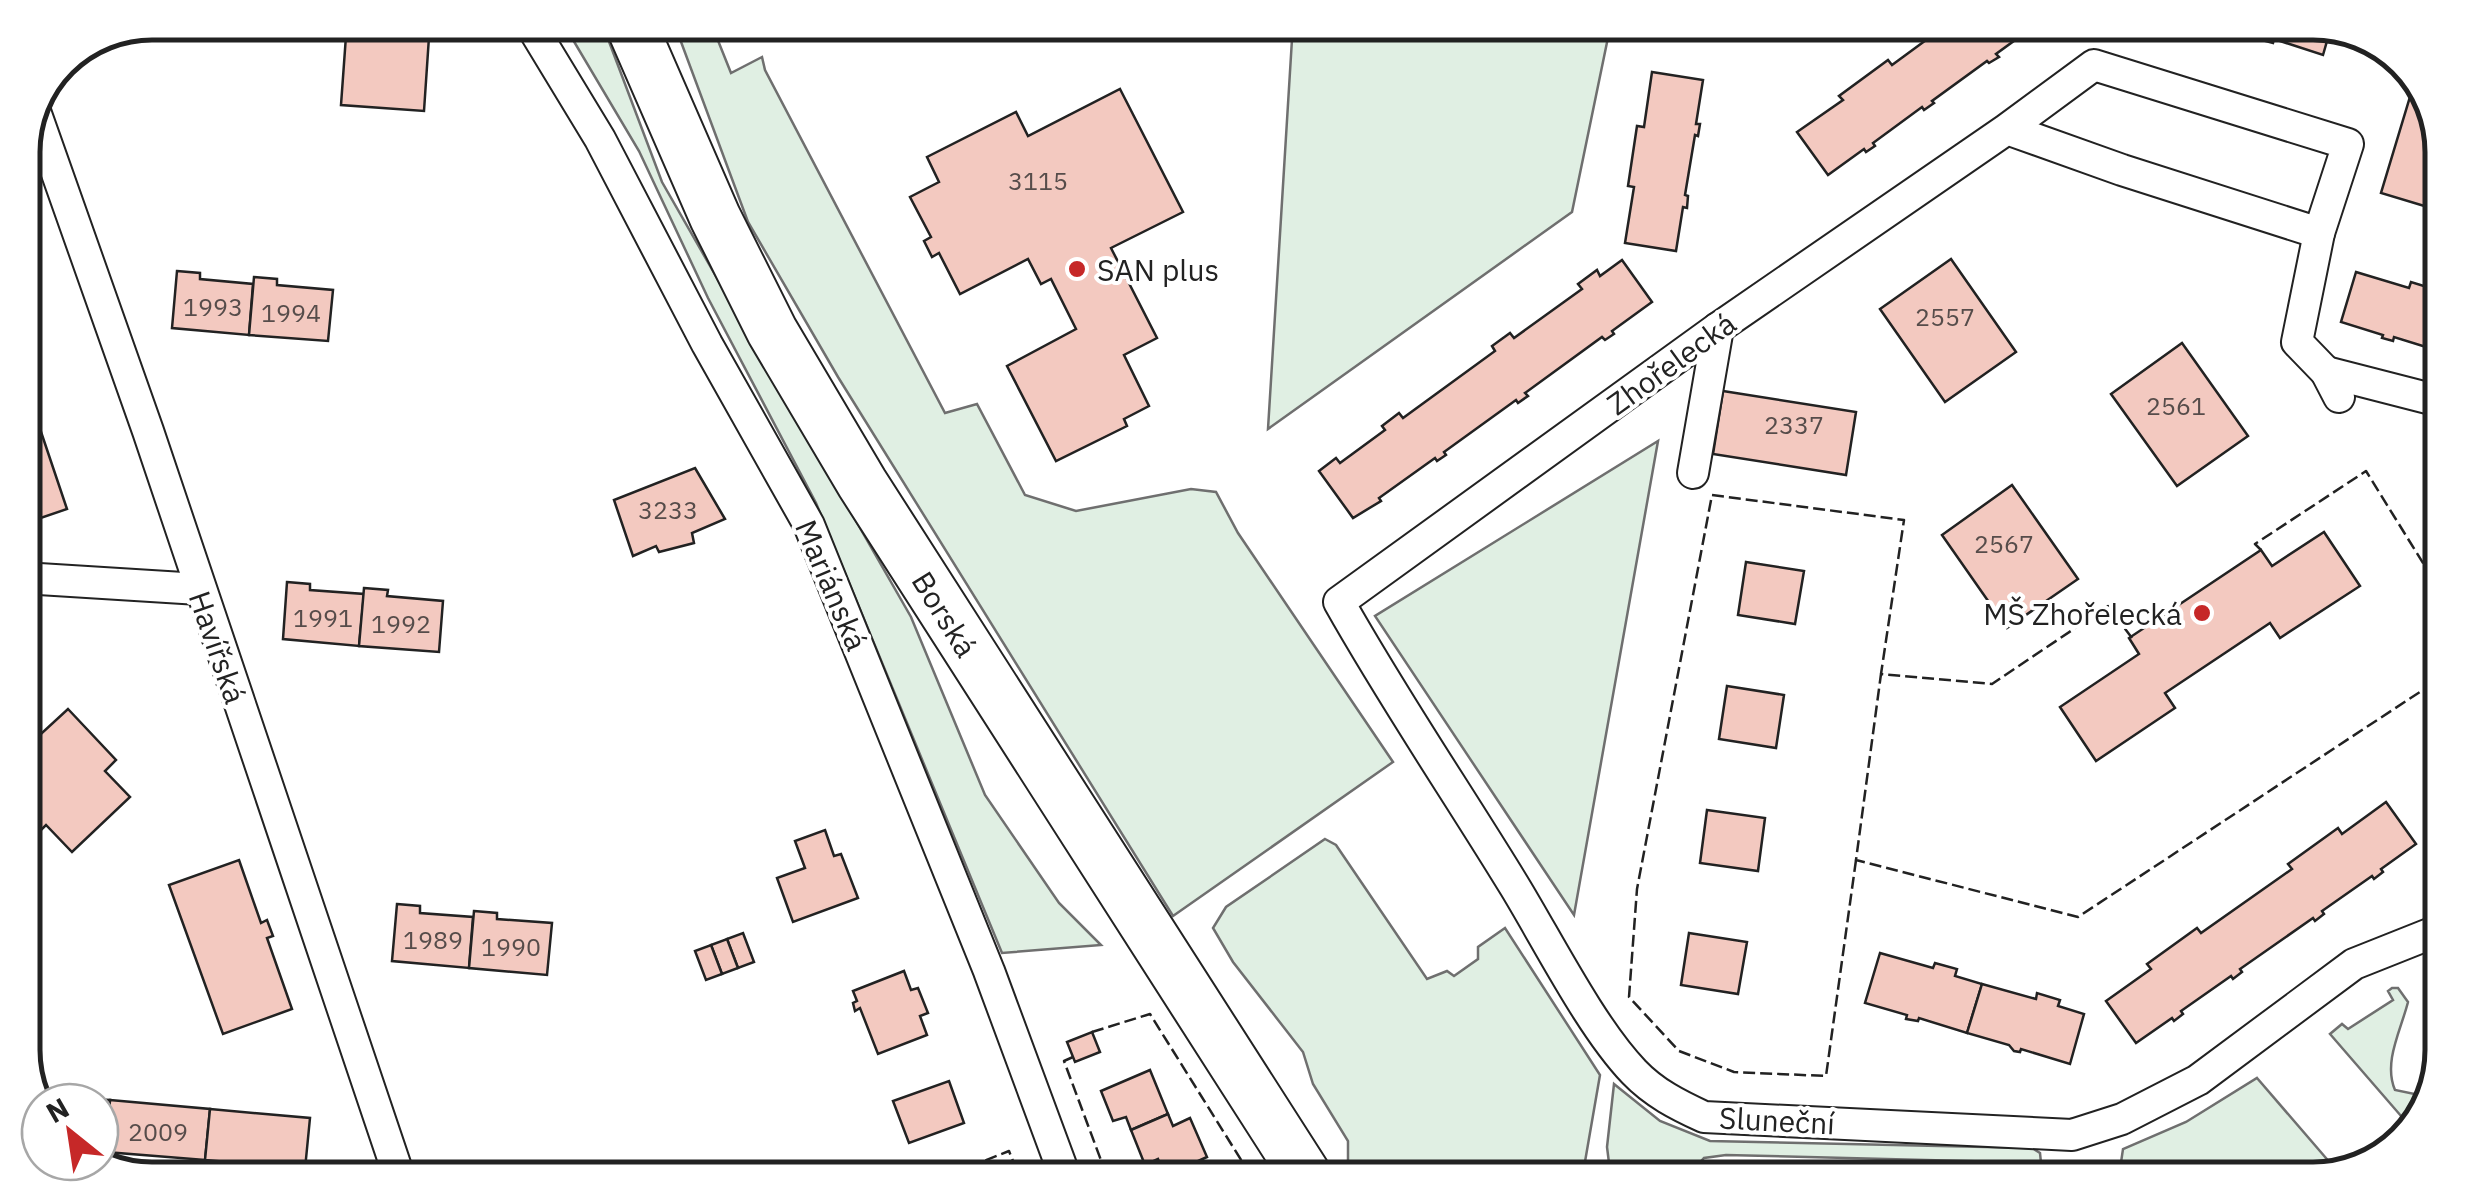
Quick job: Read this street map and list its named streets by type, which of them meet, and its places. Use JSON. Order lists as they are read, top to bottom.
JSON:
{
  "streets": {
    "main road": ["Borská"],
    "street": [
      "Zhořelecká",
      "Mariánská",
      "Havířská",
      "Sluneční"
    ]
  },
  "crossings": [
    ["Zhořelecká", "Sluneční"]
  ],
  "places": ["SAN plus", "MŠ Zhořelecká"],
  "house_numbers": [
    "3115",
    "1993",
    "1994",
    "2557",
    "2561",
    "2337",
    "3233",
    "2567",
    "1991",
    "1992",
    "1989",
    "1990",
    "2009"
  ],
  "north": "top left"
}
